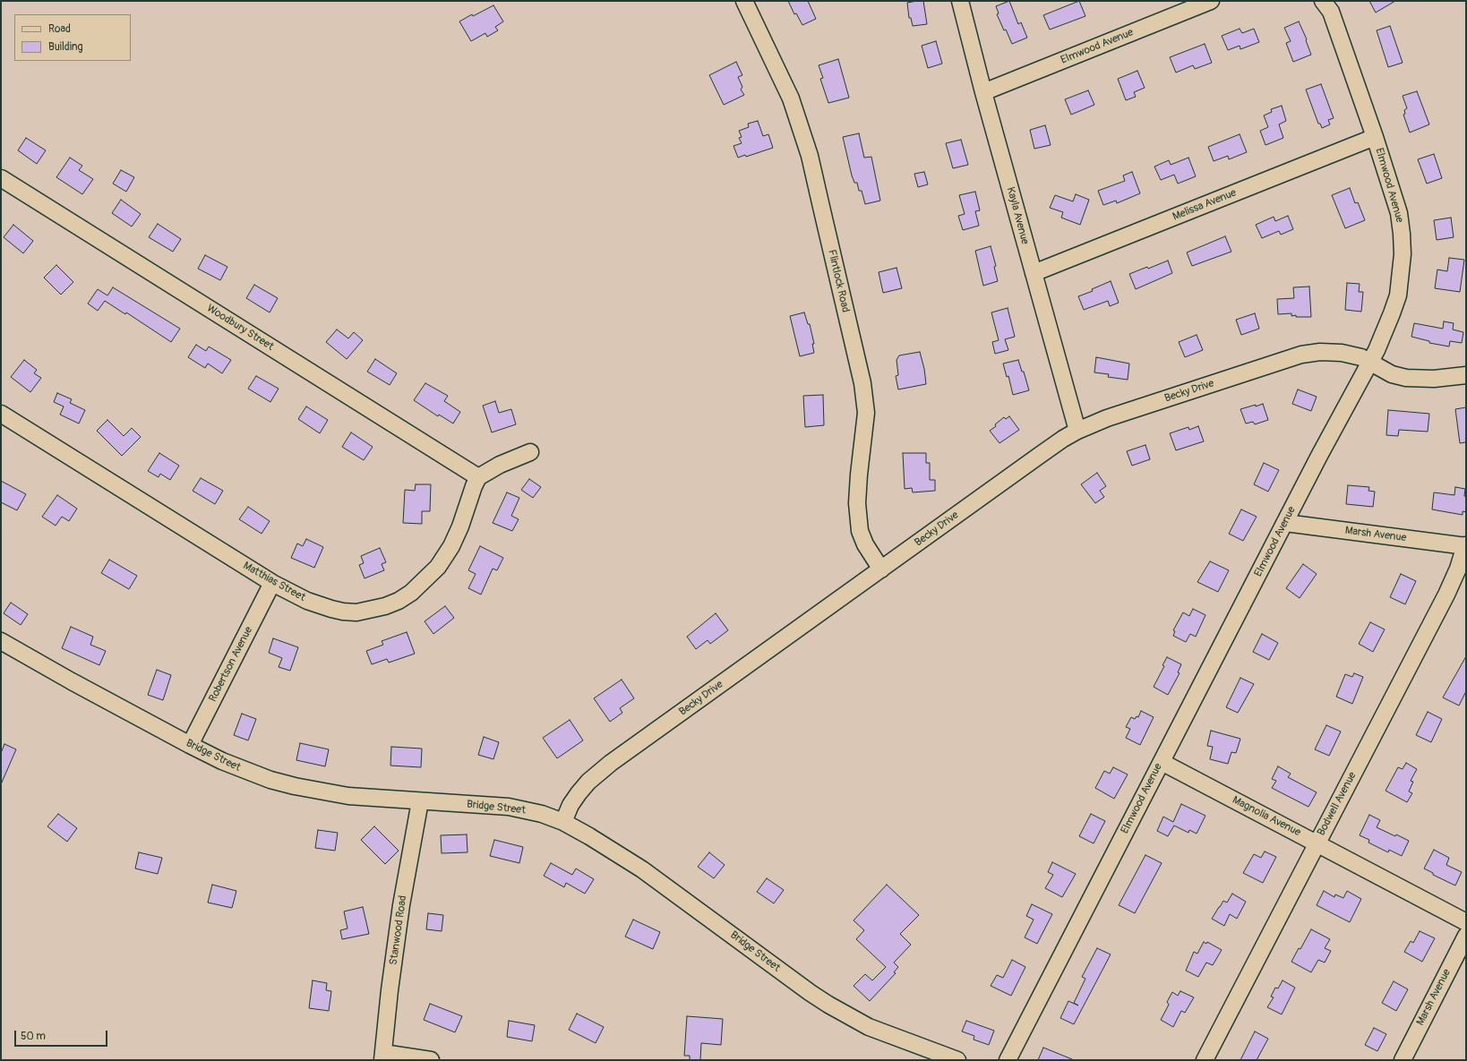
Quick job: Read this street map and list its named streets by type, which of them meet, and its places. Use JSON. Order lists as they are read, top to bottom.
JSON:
{
  "streets": {
    "street": [
      "Elmwood Avenue",
      "Melissa Avenue",
      "Kayla Avenue",
      "Flintlock Road",
      "Woodbury Street",
      "Becky Drive",
      "Marsh Avenue",
      "Matthias Street",
      "Robertson Avenue",
      "Bridge Street",
      "Bodwell Avenue",
      "Magnolia Avenue",
      "Stanwood Road"
    ]
  },
  "crossings": [
    ["Elmwood Avenue", "Melissa Avenue"],
    ["Elmwood Avenue", "Kayla Avenue"],
    ["Elmwood Avenue", "Becky Drive"],
    ["Elmwood Avenue", "Marsh Avenue"],
    ["Elmwood Avenue", "Magnolia Avenue"],
    ["Melissa Avenue", "Kayla Avenue"],
    ["Kayla Avenue", "Becky Drive"],
    ["Flintlock Road", "Becky Drive"],
    ["Woodbury Street", "Matthias Street"],
    ["Becky Drive", "Bridge Street"],
    ["Marsh Avenue", "Bodwell Avenue"],
    ["Matthias Street", "Robertson Avenue"],
    ["Robertson Avenue", "Bridge Street"],
    ["Bridge Street", "Stanwood Road"],
    ["Bodwell Avenue", "Magnolia Avenue"]
  ],
  "legend": ["Road", "Building"],
  "scale_bar": "50 m"
}
